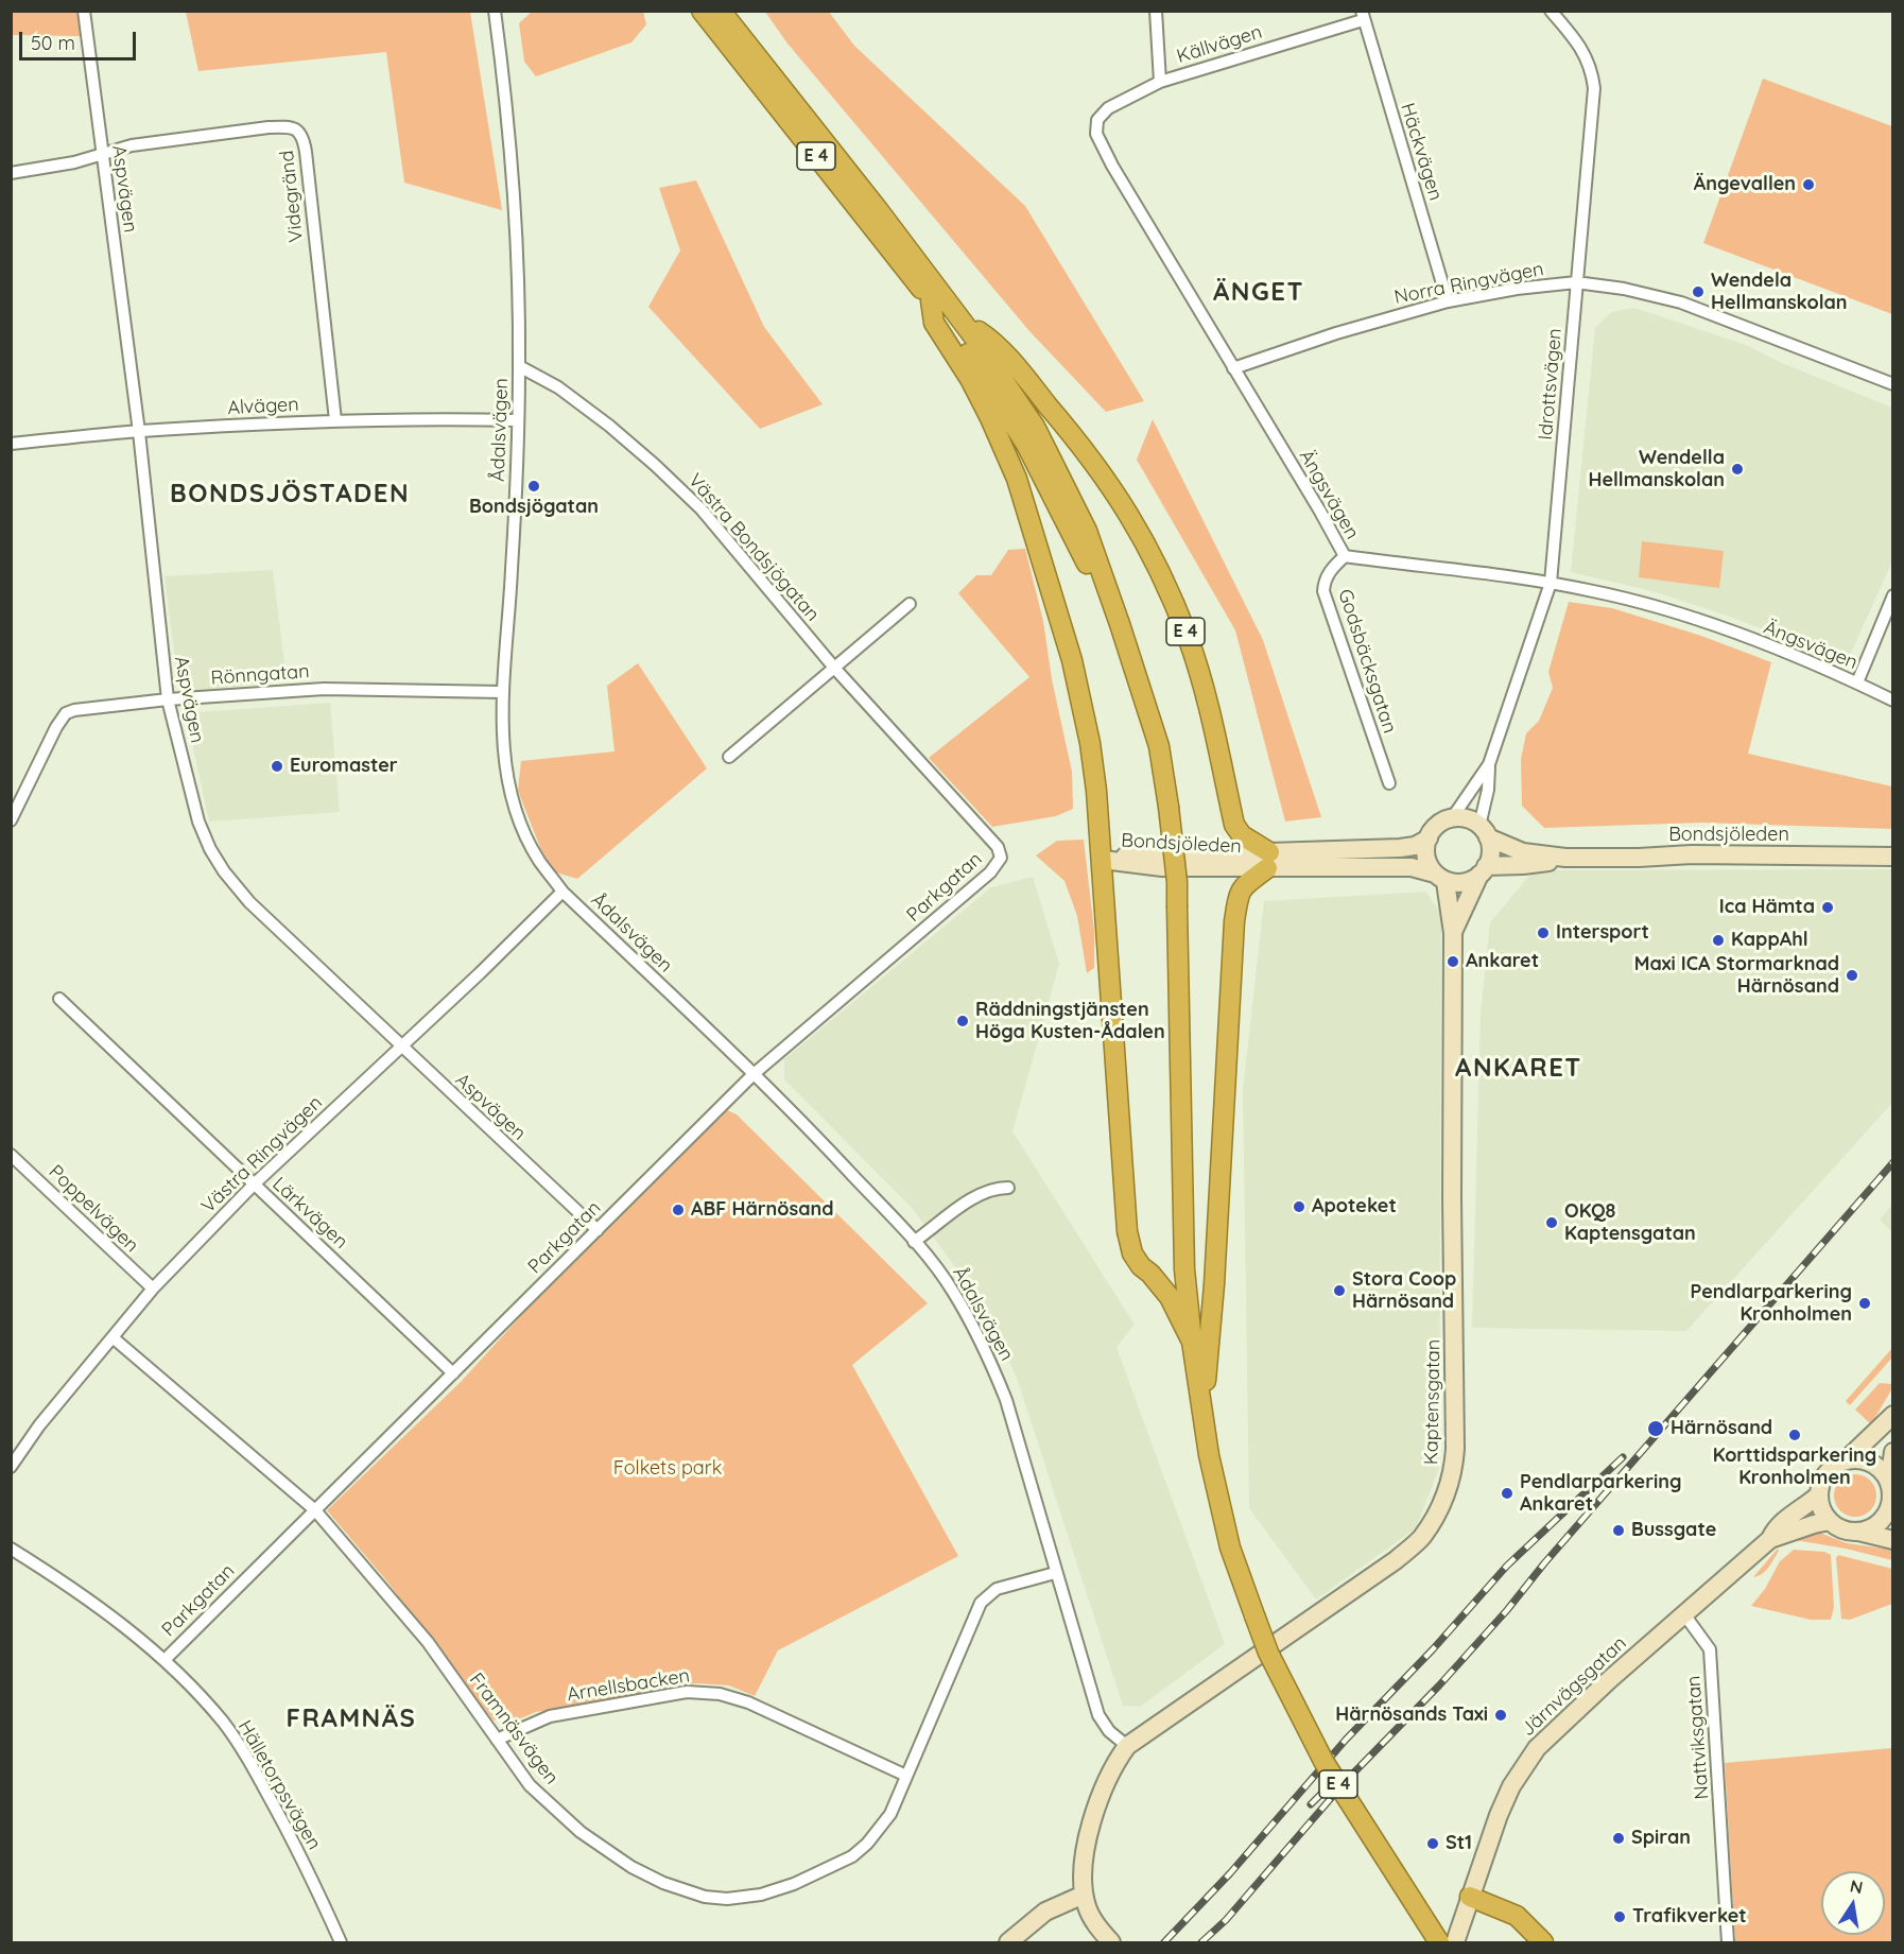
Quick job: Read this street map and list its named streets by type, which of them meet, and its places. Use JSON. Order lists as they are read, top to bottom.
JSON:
{
  "streets": {
    "highway": ["E 4"],
    "main road": ["Bondsjöleden", "Kaptensgatan", "Järnvägsgatan"],
    "street": [
      "Källvägen",
      "Häckvägen",
      "Aspvägen",
      "Videgränd",
      "Norra Ringvägen",
      "Idrottsvägen",
      "Alvägen",
      "Ådalsvägen",
      "Ängsvägen",
      "Västra Bondsjögatan",
      "Godsbäcksgatan",
      "Rönngatan",
      "Parkgatan",
      "Västra Ringvägen",
      "Poppelvägen",
      "Lärkvägen",
      "Arnellsbacken",
      "Framnäsvägen",
      "Nattviksgatan",
      "Hälletorpsvägen"
    ]
  },
  "crossings": [
    ["Källvägen", "Häckvägen"],
    ["Källvägen", "Ängsvägen"],
    ["Häckvägen", "Norra Ringvägen"],
    ["E 4", "Bondsjöleden"],
    ["Aspvägen", "Videgränd"],
    ["Aspvägen", "Alvägen"],
    ["Aspvägen", "Rönngatan"],
    ["Aspvägen", "Parkgatan"],
    ["Aspvägen", "Västra Ringvägen"],
    ["Videgränd", "Alvägen"],
    ["Norra Ringvägen", "Idrottsvägen"],
    ["Norra Ringvägen", "Ängsvägen"],
    ["Idrottsvägen", "Ängsvägen"],
    ["Idrottsvägen", "Bondsjöleden"],
    ["Idrottsvägen", "Kaptensgatan"],
    ["Alvägen", "Ådalsvägen"],
    ["Ådalsvägen", "Västra Bondsjögatan"],
    ["Ådalsvägen", "Rönngatan"],
    ["Ådalsvägen", "Parkgatan"],
    ["Ådalsvägen", "Västra Ringvägen"],
    ["Ådalsvägen", "Kaptensgatan"],
    ["Ådalsvägen", "Framnäsvägen"],
    ["Ängsvägen", "Godsbäcksgatan"],
    ["Västra Bondsjögatan", "Parkgatan"],
    ["Bondsjöleden", "Kaptensgatan"],
    ["Parkgatan", "Lärkvägen"],
    ["Parkgatan", "Framnäsvägen"],
    ["Parkgatan", "Hälletorpsvägen"],
    ["Västra Ringvägen", "Poppelvägen"],
    ["Västra Ringvägen", "Lärkvägen"],
    ["Västra Ringvägen", "Framnäsvägen"],
    ["Arnellsbacken", "Framnäsvägen"],
    ["Järnvägsgatan", "Nattviksgatan"]
  ],
  "districts": [
    "ÄNGET",
    "BONDSJÖSTADEN",
    "ANKARET",
    "FRAMNÄS"
  ],
  "parks": ["Folkets park"],
  "places": [
    "Ängevallen",
    "Wendela Hellmanskolan",
    "Wendella Hellmanskolan",
    "Bondsjögatan",
    "Euromaster",
    "Ica Hämta",
    "Intersport",
    "KappAhl",
    "Ankaret",
    "Maxi ICA Stormarknad Härnösand",
    "Räddningstjänsten Höga Kusten-Ådalen",
    "Apoteket",
    "ABF Härnösand",
    "OKQ8 Kaptensgatan",
    "Stora Coop Härnösand",
    "Pendlarparkering Kronholmen",
    "Härnösand",
    "Korttidsparkering Kronholmen",
    "Pendlarparkering Ankaret",
    "Bussgate",
    "Härnösands Taxi",
    "Spiran",
    "St1",
    "Trafikverket"
  ],
  "scale_bar": "50 m",
  "north": "top"
}
